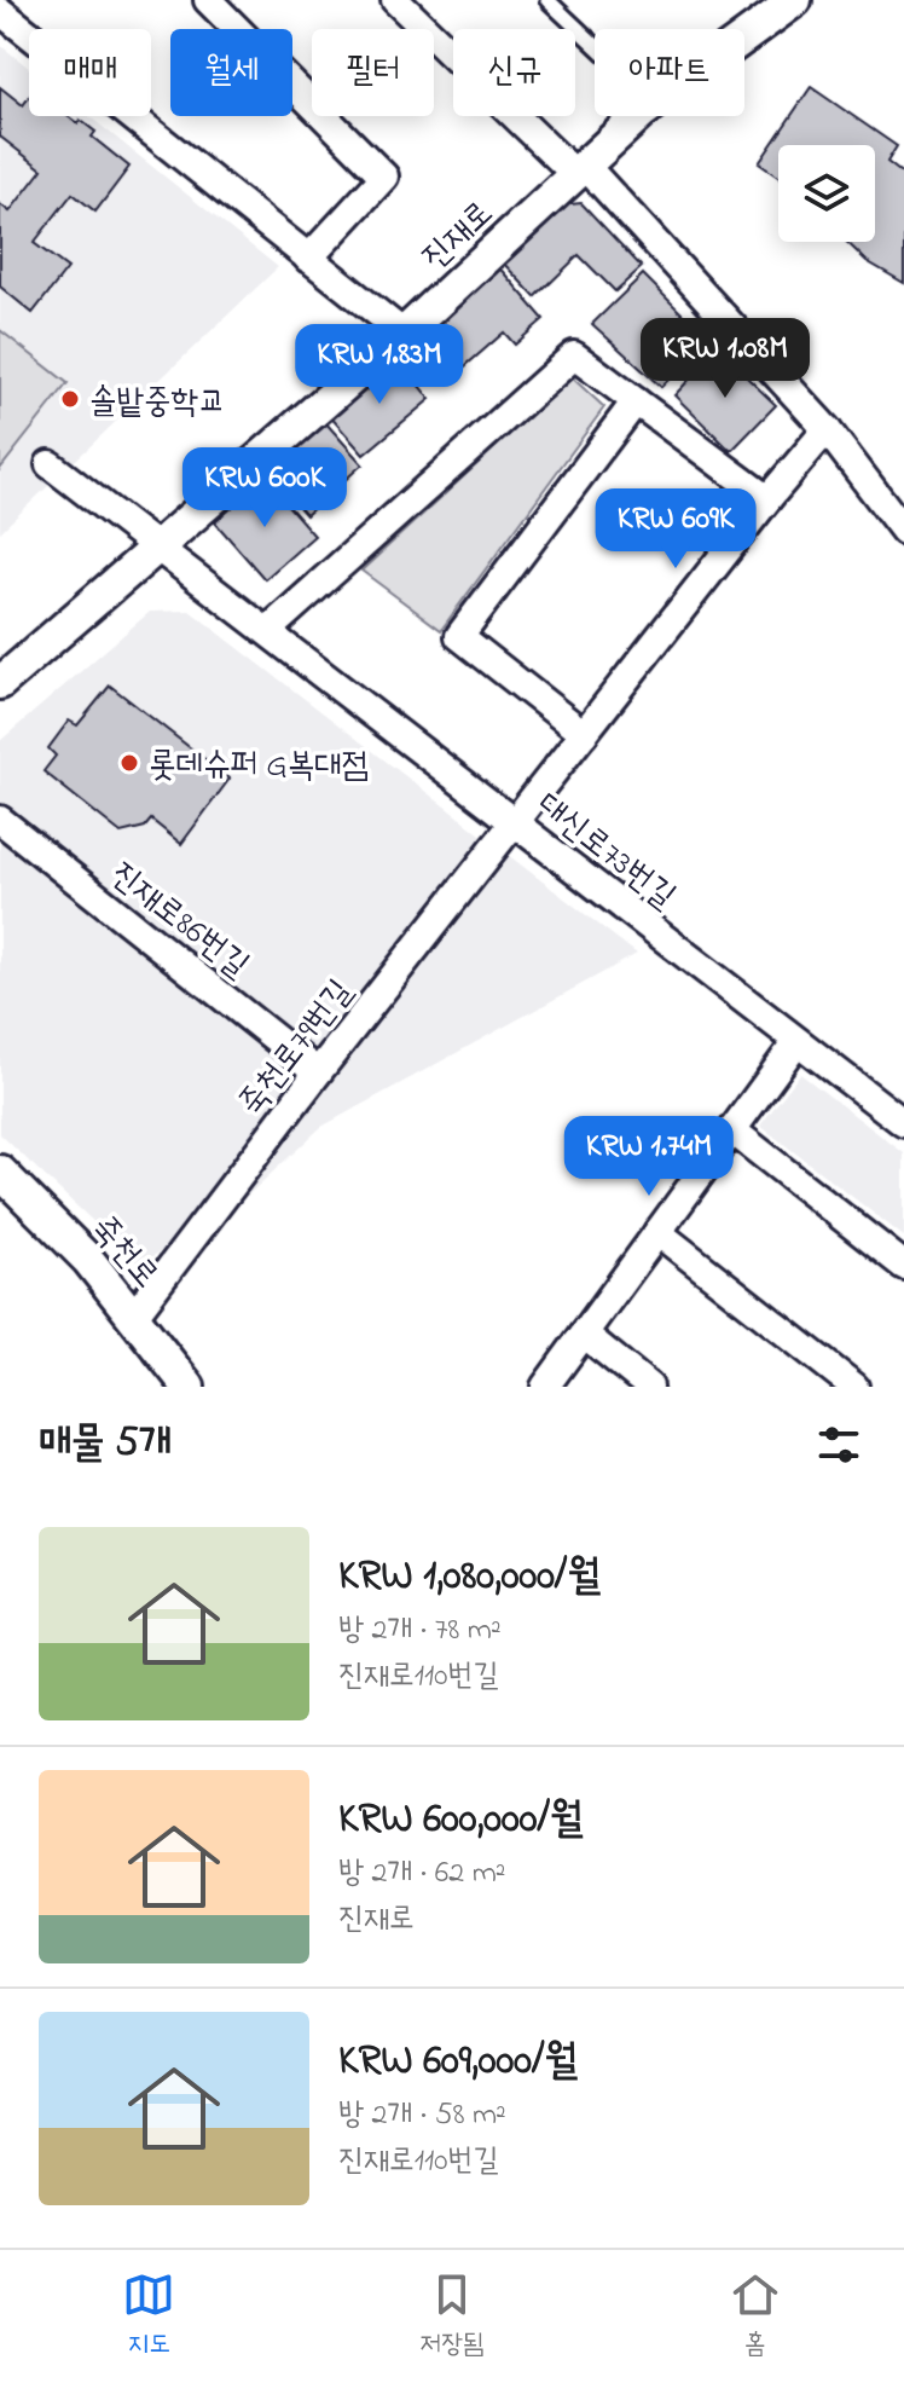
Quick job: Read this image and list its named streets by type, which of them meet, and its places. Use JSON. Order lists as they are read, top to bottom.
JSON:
{
  "streets": {
    "street": [
      "진재로",
      "대신로73번길",
      "진재로86번길",
      "죽천로79번길",
      "죽천로"
    ]
  },
  "crossings": [
    ["진재로", "대신로73번길"],
    ["대신로73번길", "죽천로79번길"],
    ["진재로86번길", "죽천로79번길"],
    ["죽천로79번길", "죽천로"]
  ],
  "places": ["솔밭중학교", "롯데슈퍼 G복대점"],
  "page": {
    "chip": [
      "매매",
      "월세",
      "필터",
      "신규",
      "아파트"
    ],
    "price": [
      "KRW 1.08M",
      "KRW 1.83M",
      "KRW 600K",
      "KRW 609K",
      "KRW 1.74M"
    ],
    "heading": "매물 5개",
    "list": [
      {
        "name": "KRW 1,080,000/월",
        "note": "방 2개 · 78 m² · 진재로110번길"
      },
      {
        "name": "KRW 600,000/월",
        "note": "방 2개 · 62 m² · 진재로"
      },
      {
        "name": "KRW 609,000/월",
        "note": "방 2개 · 58 m² · 진재로110번길"
      }
    ],
    "tabs": ["지도", "저장됨", "홈"]
  }
}
